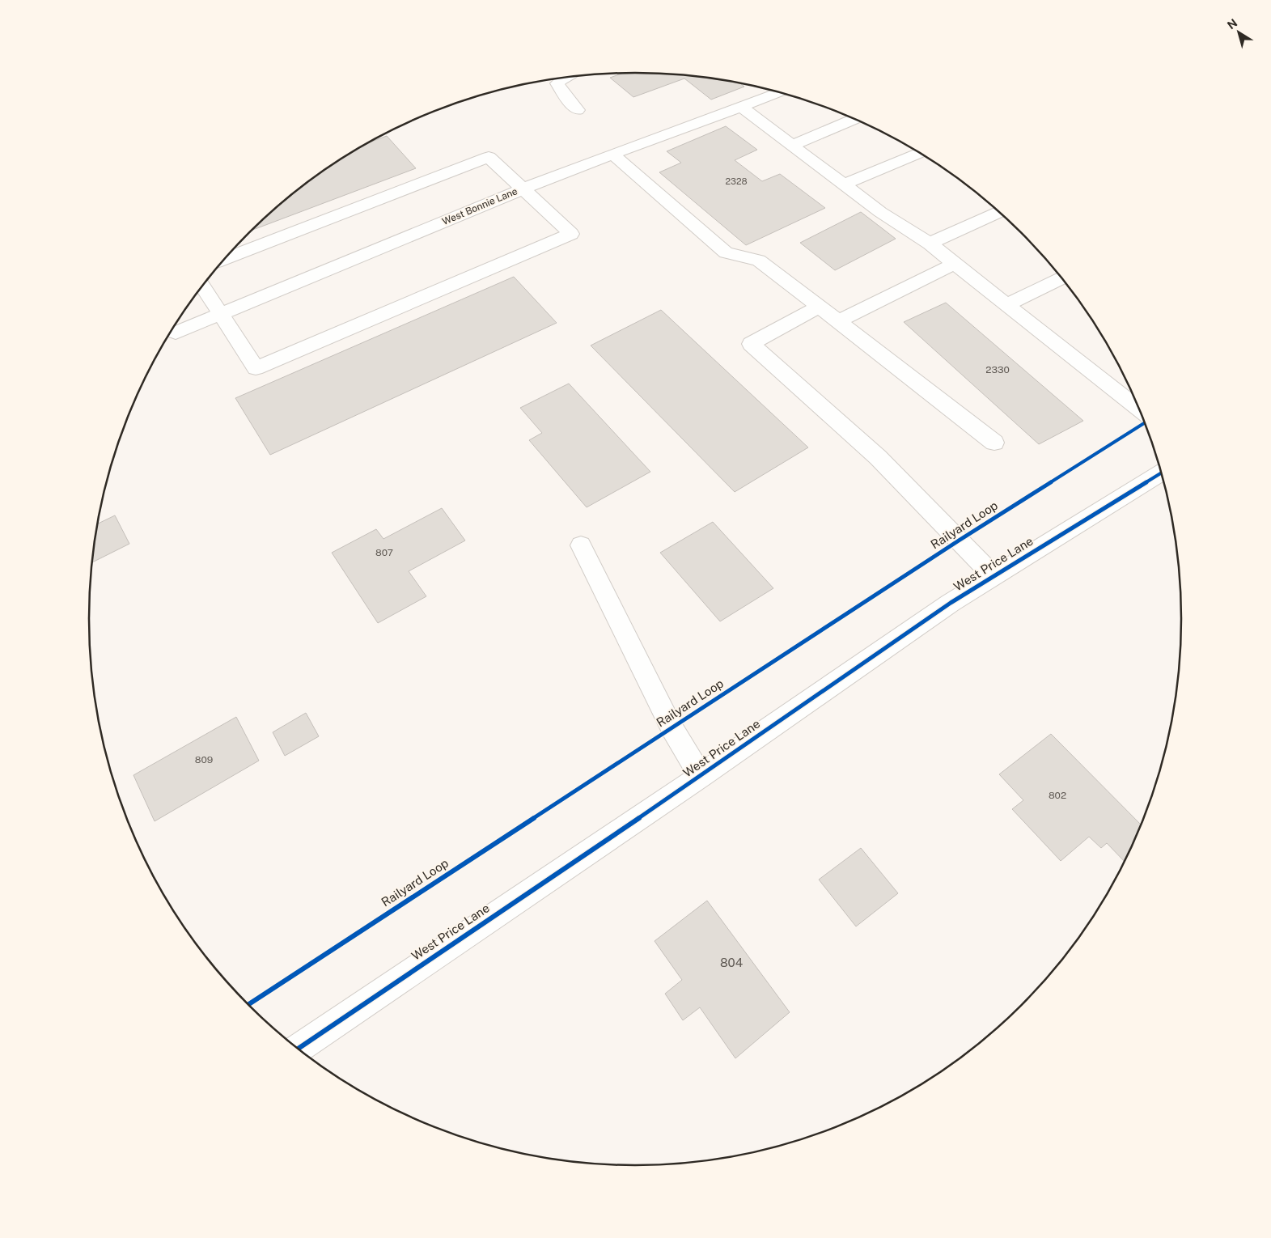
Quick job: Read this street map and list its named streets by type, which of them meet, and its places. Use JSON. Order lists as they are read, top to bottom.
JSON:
{
  "streets": {
    "street": ["West Bonnie Lane", "West Price Lane"],
    "cycle path": ["Railyard Loop"]
  },
  "house_numbers": [
    "2328",
    "2330",
    "807",
    "809",
    "802",
    "804"
  ],
  "north": "top left"
}
